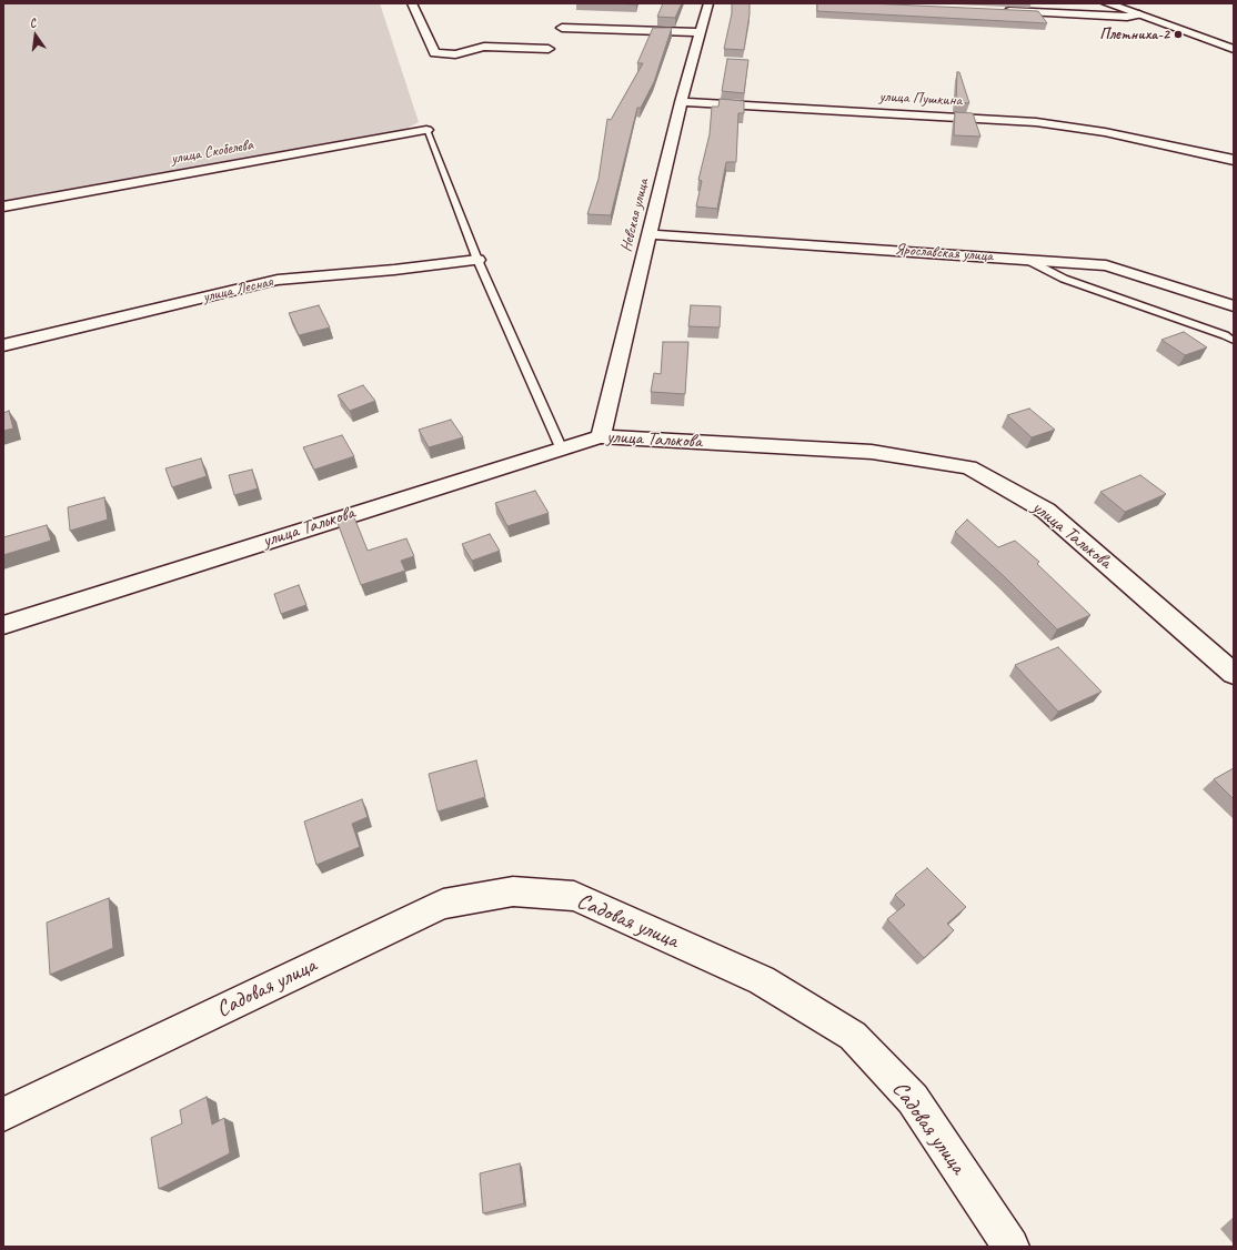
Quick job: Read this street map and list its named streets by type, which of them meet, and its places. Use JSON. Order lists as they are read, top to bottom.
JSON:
{
  "streets": {
    "street": [
      "улица Пушкина",
      "улица Скобелева",
      "Невская улица",
      "Ярославская улица",
      "улица Лесная",
      "улица Талькова",
      "Садовая улица"
    ]
  },
  "crossings": [
    ["улица Пушкина", "Невская улица"],
    ["Невская улица", "Ярославская улица"],
    ["Невская улица", "улица Талькова"]
  ],
  "places": ["Плетниха-2"],
  "north": "top"
}
